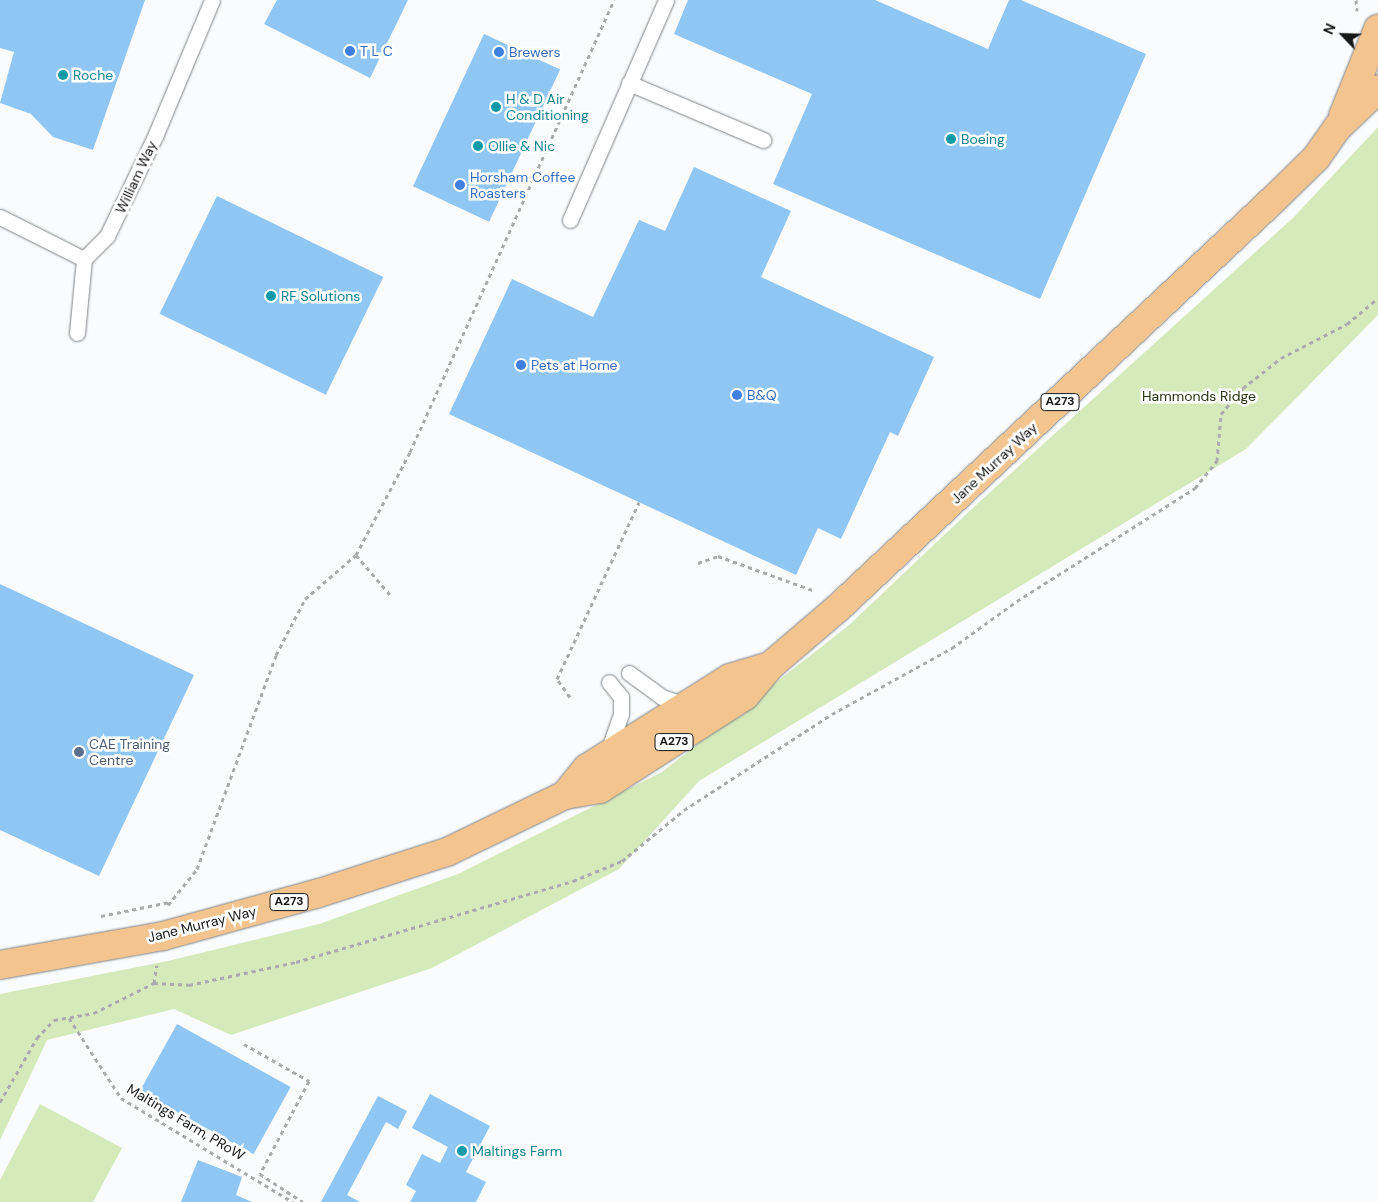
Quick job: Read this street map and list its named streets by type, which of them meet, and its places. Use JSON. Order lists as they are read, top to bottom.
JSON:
{
  "streets": {
    "main road": ["A273", "Jane Murray Way"],
    "lane": ["William Way"],
    "path": ["Maltings Farm, PRoW"]
  },
  "parks": ["Hammonds Ridge"],
  "places": [
    "T L C",
    "Brewers",
    "Roche",
    "H & D Air Conditioning",
    "Boeing",
    "Ollie & Nic",
    "Horsham Coffee Roasters",
    "RF Solutions",
    "Pets at Home",
    "B&Q",
    "CAE Training Centre",
    "Maltings Farm"
  ],
  "north": "top left"
}
